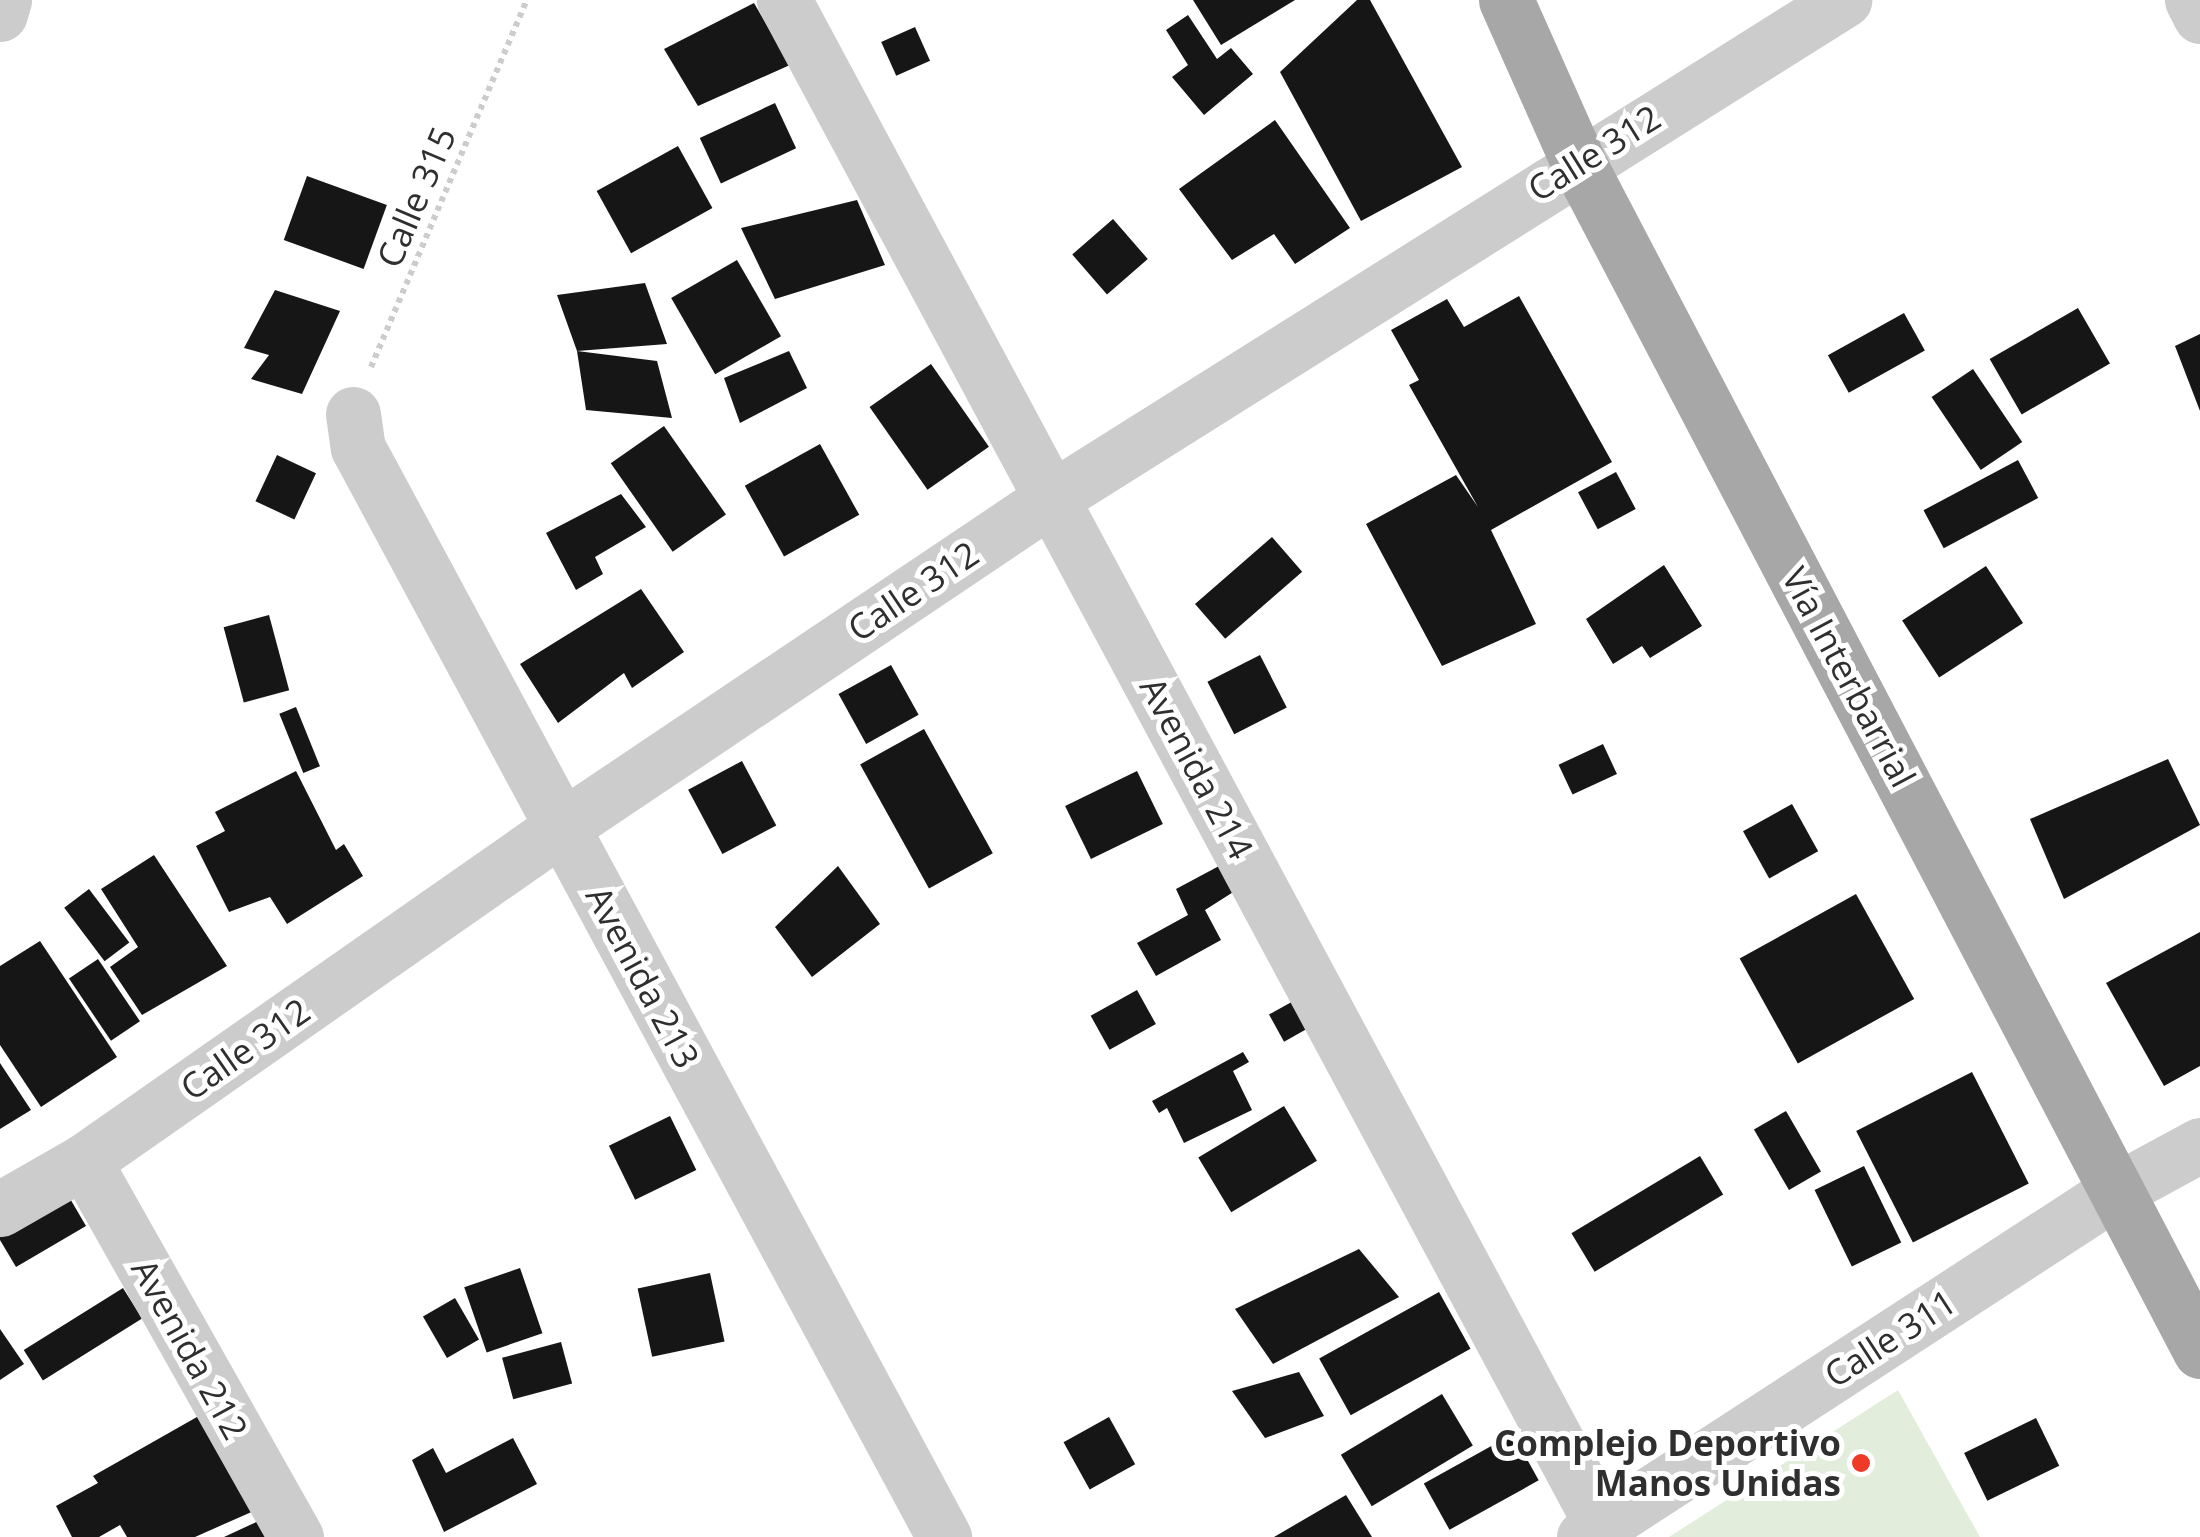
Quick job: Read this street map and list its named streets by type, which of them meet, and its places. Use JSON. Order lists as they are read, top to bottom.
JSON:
{
  "streets": {
    "main road": ["Vía Interbarrial"],
    "street": [
      "Calle 312",
      "Avenida 214",
      "Avenida 213",
      "Calle 311",
      "Avenida 212"
    ],
    "path": ["Calle 315"]
  },
  "crossings": [
    ["Calle 312", "Vía Interbarrial"],
    ["Calle 312", "Avenida 214"],
    ["Calle 312", "Avenida 213"],
    ["Calle 312", "Avenida 212"],
    ["Calle 315", "Avenida 213"],
    ["Vía Interbarrial", "Calle 311"],
    ["Avenida 214", "Calle 311"]
  ],
  "places": ["Complejo Deportivo Manos Unidas"]
}
